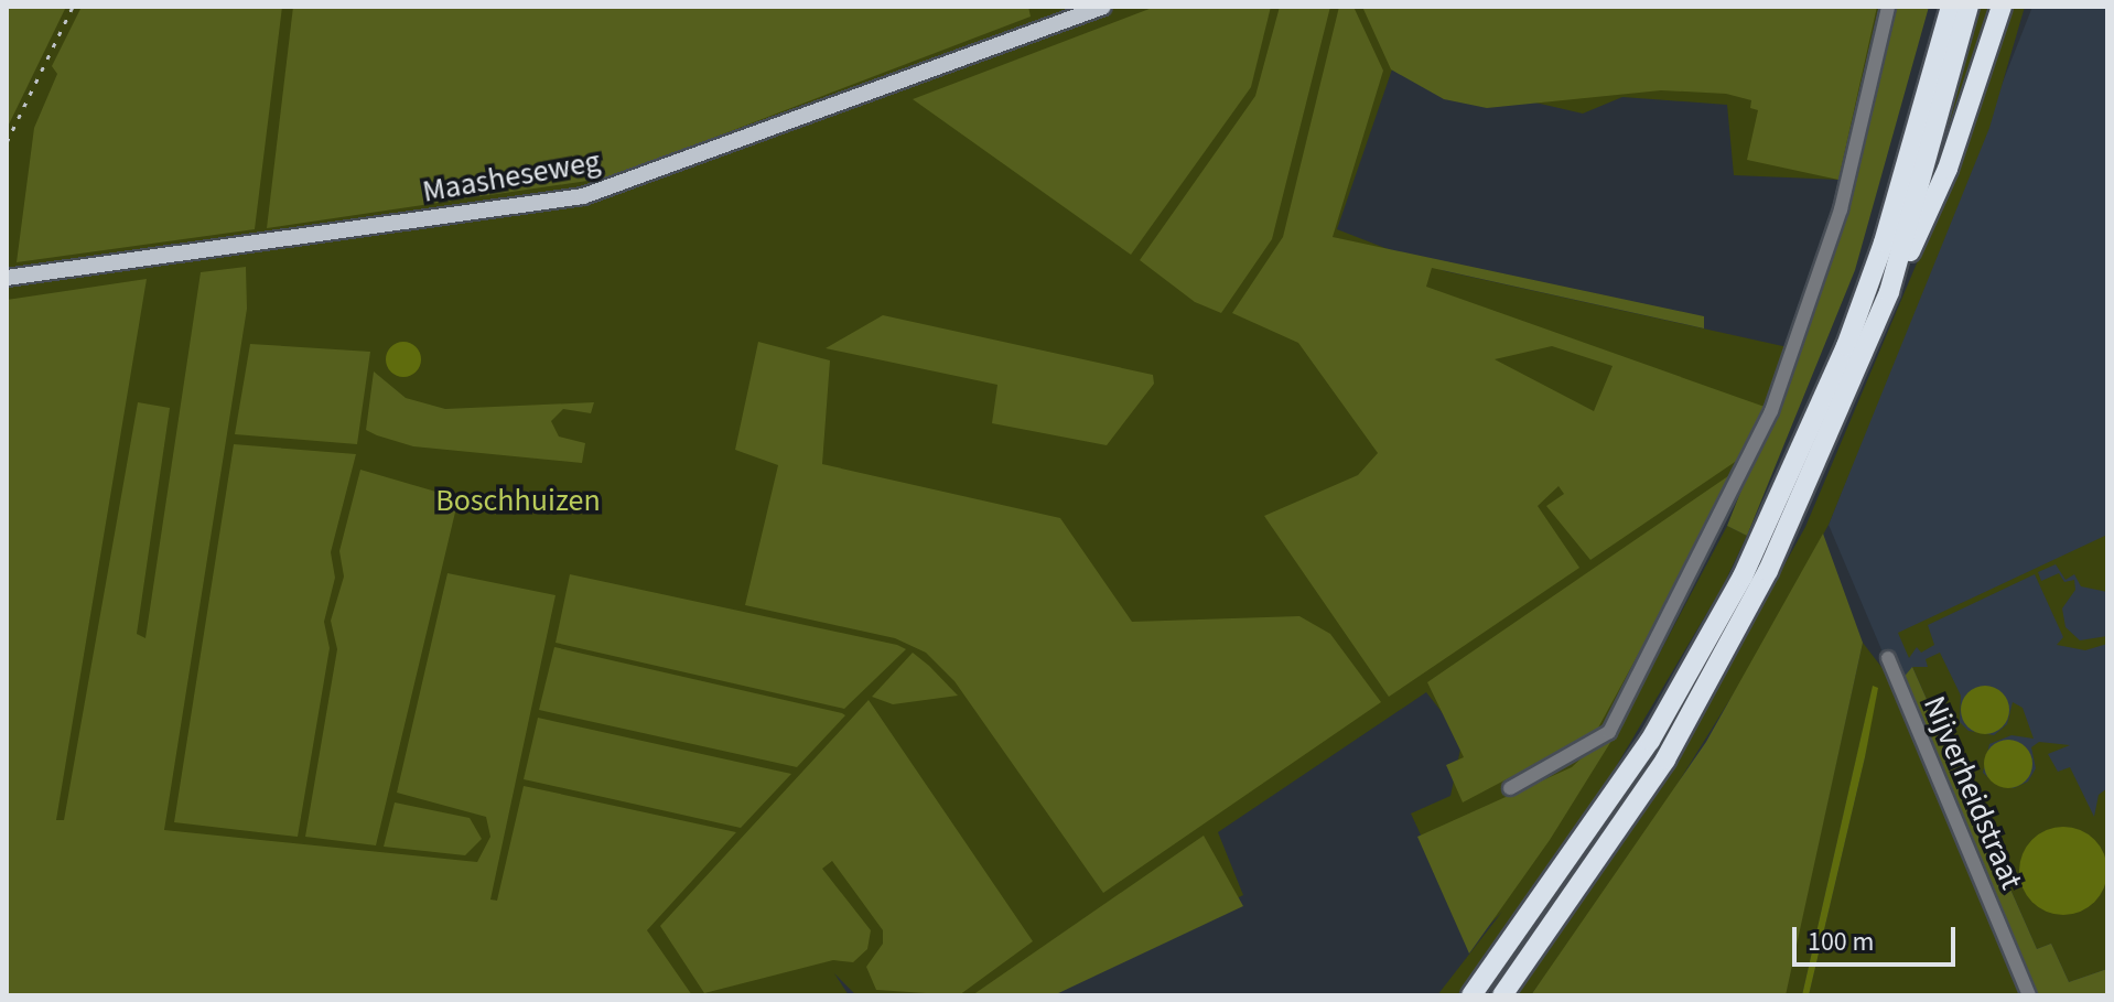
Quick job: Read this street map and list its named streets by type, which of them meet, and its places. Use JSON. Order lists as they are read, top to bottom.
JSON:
{
  "streets": {
    "main road": ["Maasheseweg"],
    "street": ["Nijverheidstraat"]
  },
  "parks": ["Boschhuizen"],
  "scale_bar": "100 m"
}
